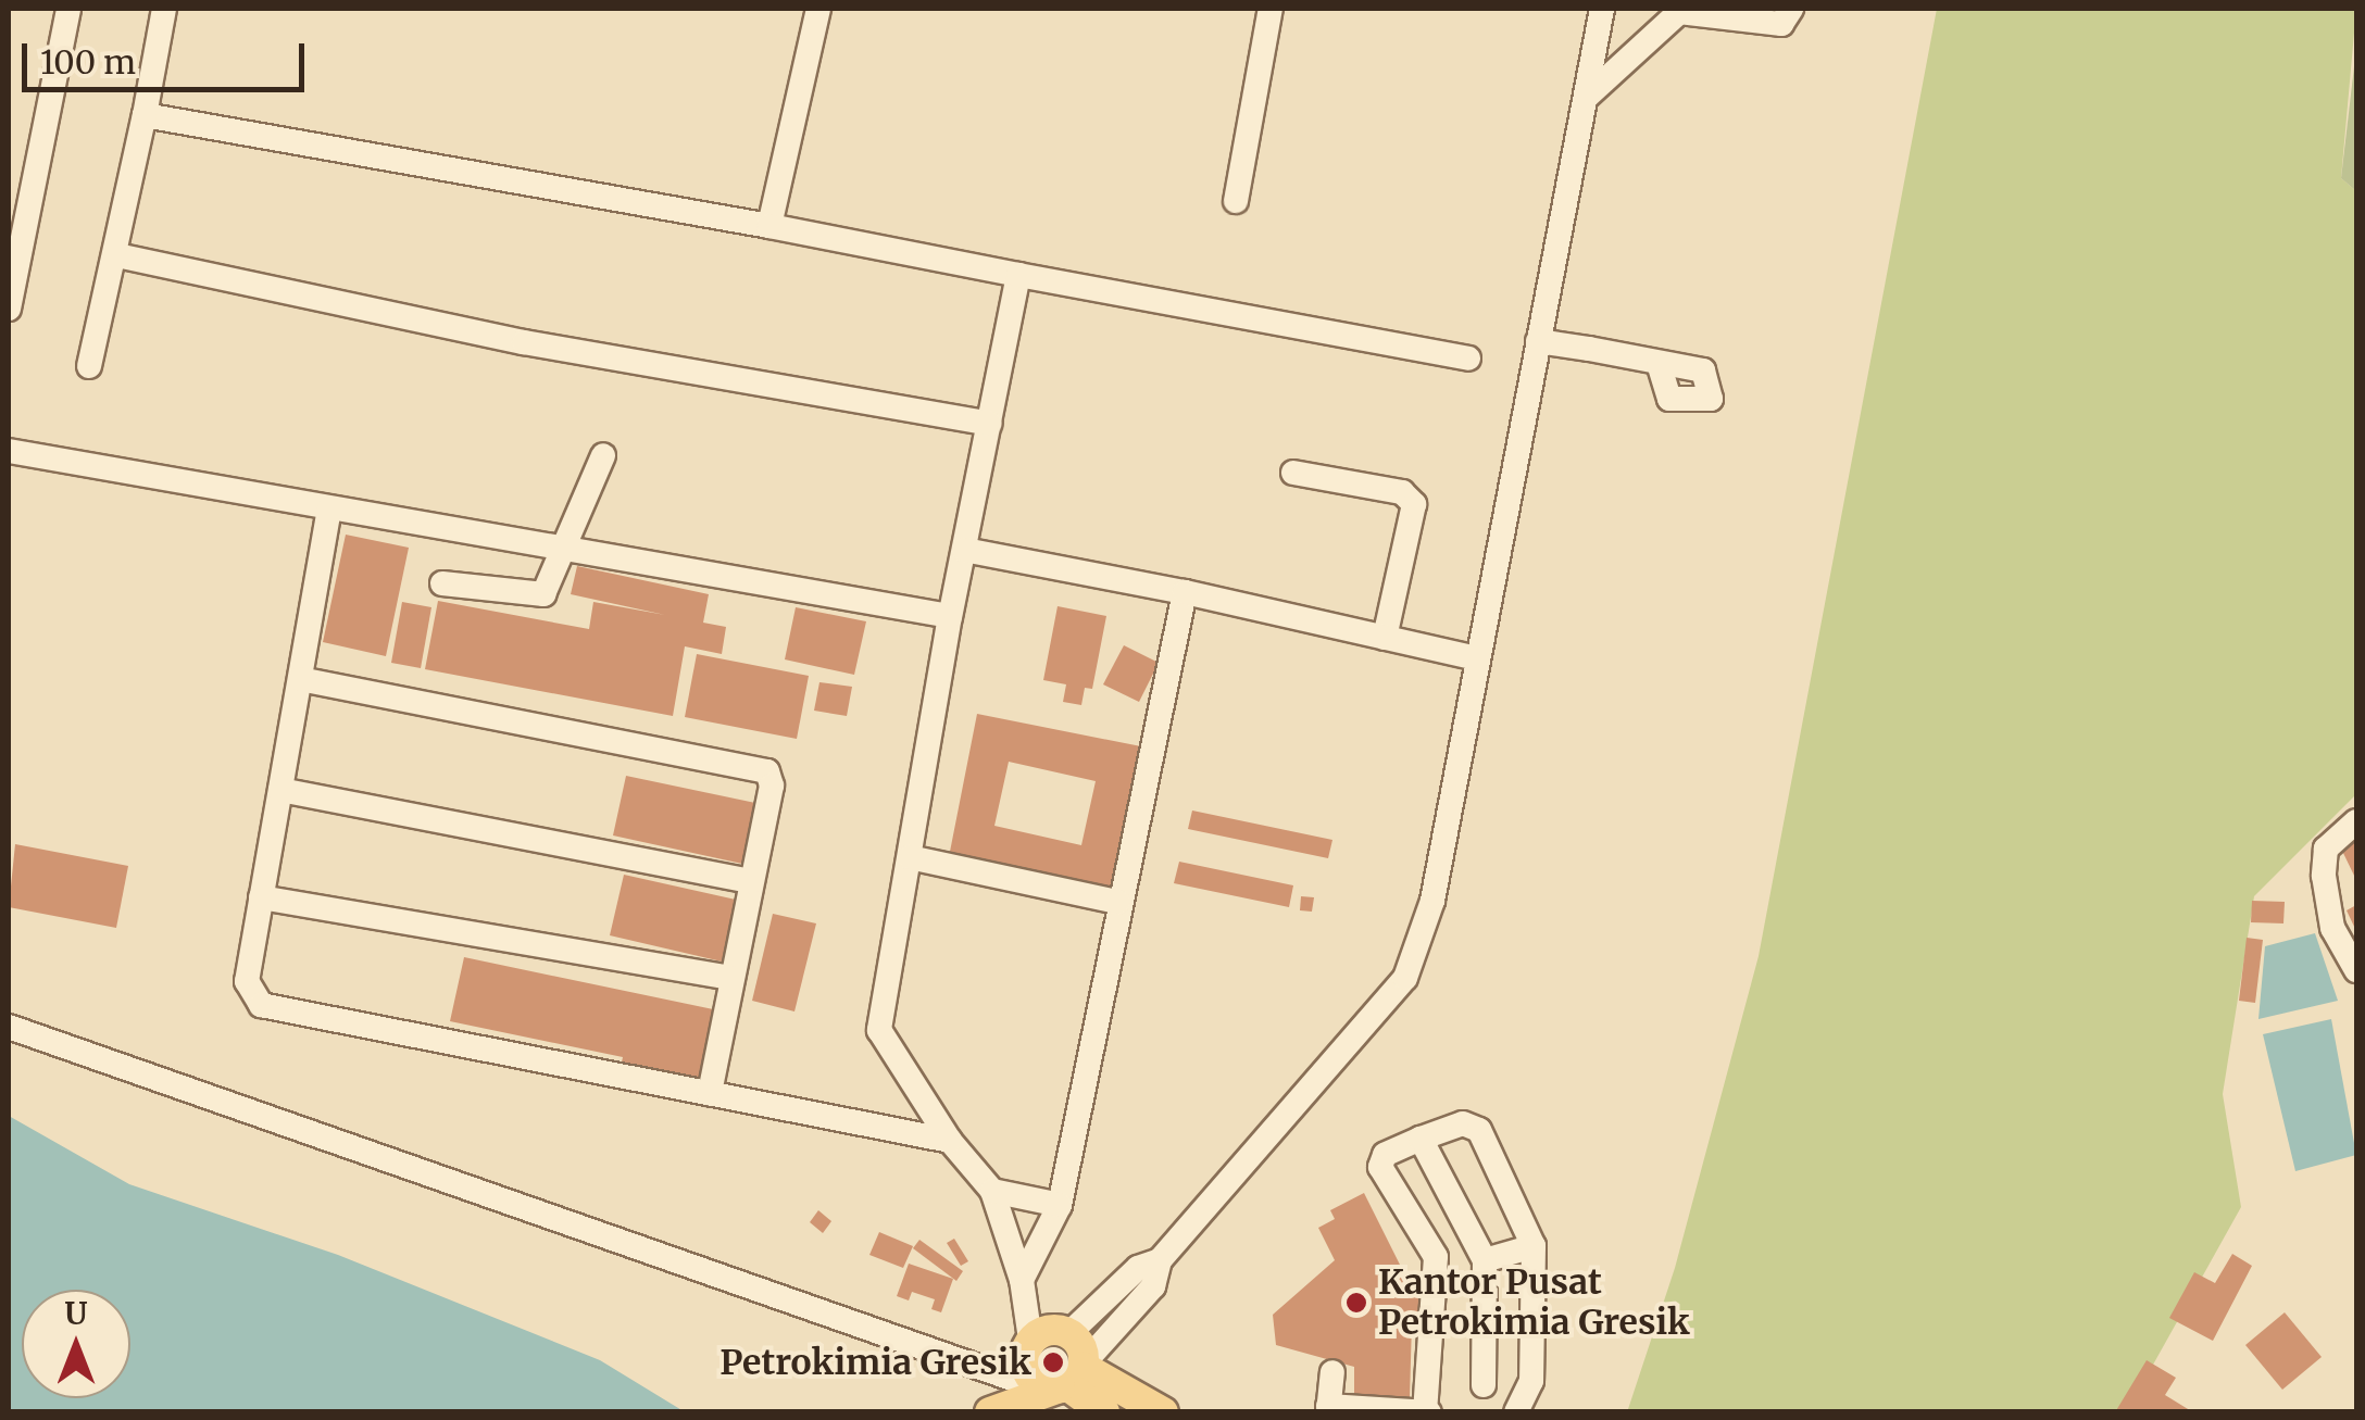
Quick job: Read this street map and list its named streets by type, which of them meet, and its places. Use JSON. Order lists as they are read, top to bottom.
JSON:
{
  "places": ["Kantor Pusat Petrokimia Gresik", "Petrokimia Gresik"],
  "scale_bar": "100 m",
  "north": "top"
}
